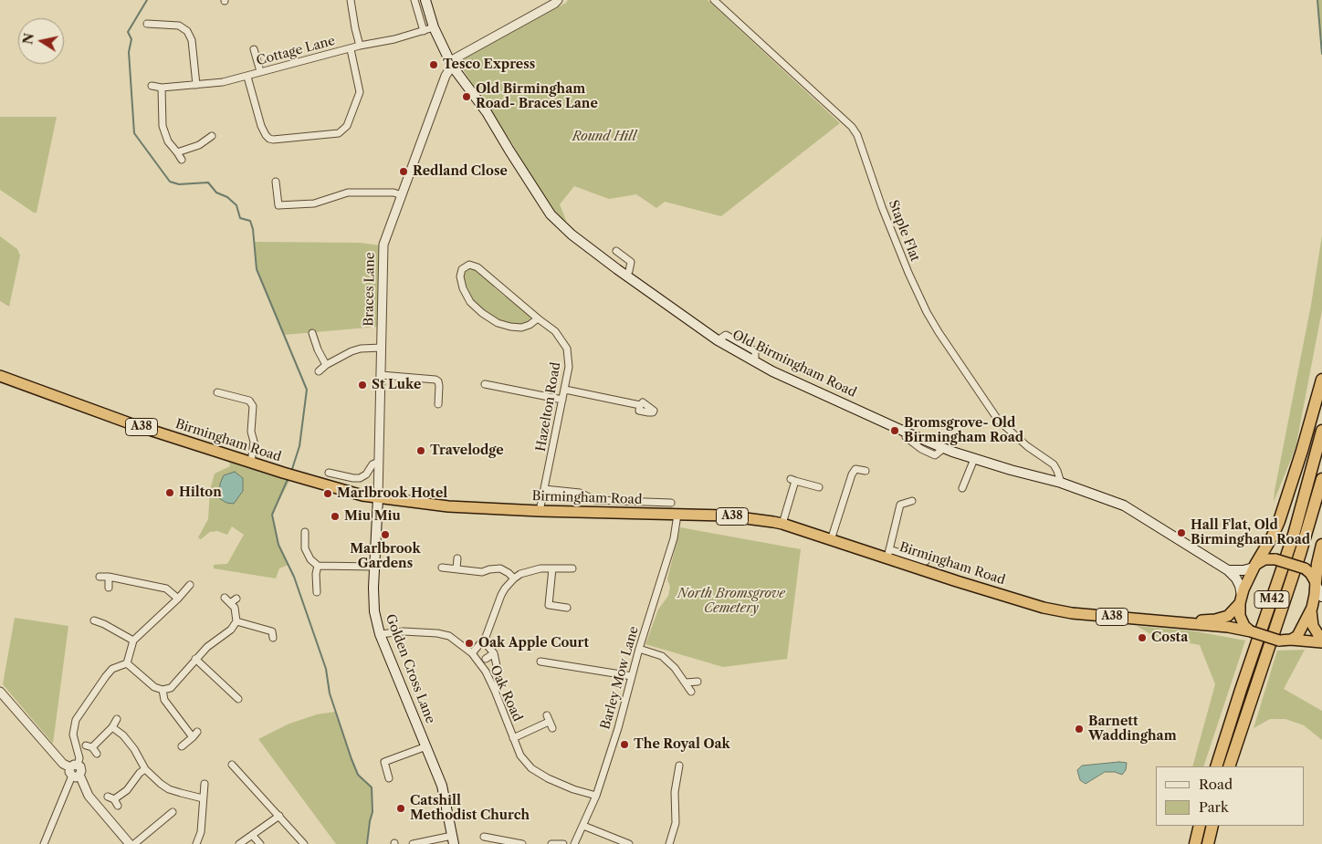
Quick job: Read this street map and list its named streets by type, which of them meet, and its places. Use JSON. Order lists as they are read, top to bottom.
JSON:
{
  "streets": {
    "highway": ["A38", "Birmingham Road", "M42"],
    "main road": ["Old Birmingham Road", "Golden Cross Lane"],
    "street": [
      "Cottage Lane",
      "Staple Flat",
      "Braces Lane",
      "Hazelton Road",
      "Barley Mow Lane",
      "Oak Road"
    ]
  },
  "crossings": [
    ["Cottage Lane", "Old Birmingham Road"],
    ["Staple Flat", "Old Birmingham Road"],
    ["Braces Lane", "Old Birmingham Road"],
    ["Braces Lane", "Birmingham Road"],
    ["Braces Lane", "Golden Cross Lane"],
    ["Old Birmingham Road", "Birmingham Road"],
    ["Hazelton Road", "Birmingham Road"],
    ["Birmingham Road", "Golden Cross Lane"],
    ["Birmingham Road", "Barley Mow Lane"],
    ["Golden Cross Lane", "Oak Road"],
    ["Barley Mow Lane", "Oak Road"]
  ],
  "parks": ["Round Hill", "North Bromsgrove Cemetery"],
  "places": [
    "Tesco Express",
    "Old Birmingham Road- Braces Lane",
    "Redland Close",
    "St Luke",
    "Bromsgrove- Old Birmingham Road",
    "Travelodge",
    "Hilton",
    "Marlbrook Hotel",
    "Miu Miu",
    "Hall Flat, Old Birmingham Road",
    "Marlbrook Gardens",
    "Costa",
    "Oak Apple Court",
    "Barnett Waddingham",
    "The Royal Oak",
    "Catshill Methodist Church"
  ],
  "legend": ["Road", "Park"],
  "north": "left"
}
